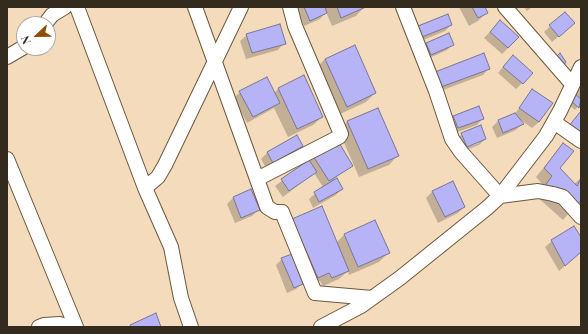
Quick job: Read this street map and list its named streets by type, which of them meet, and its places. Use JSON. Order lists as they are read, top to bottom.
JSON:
{
  "north": "left"
}
